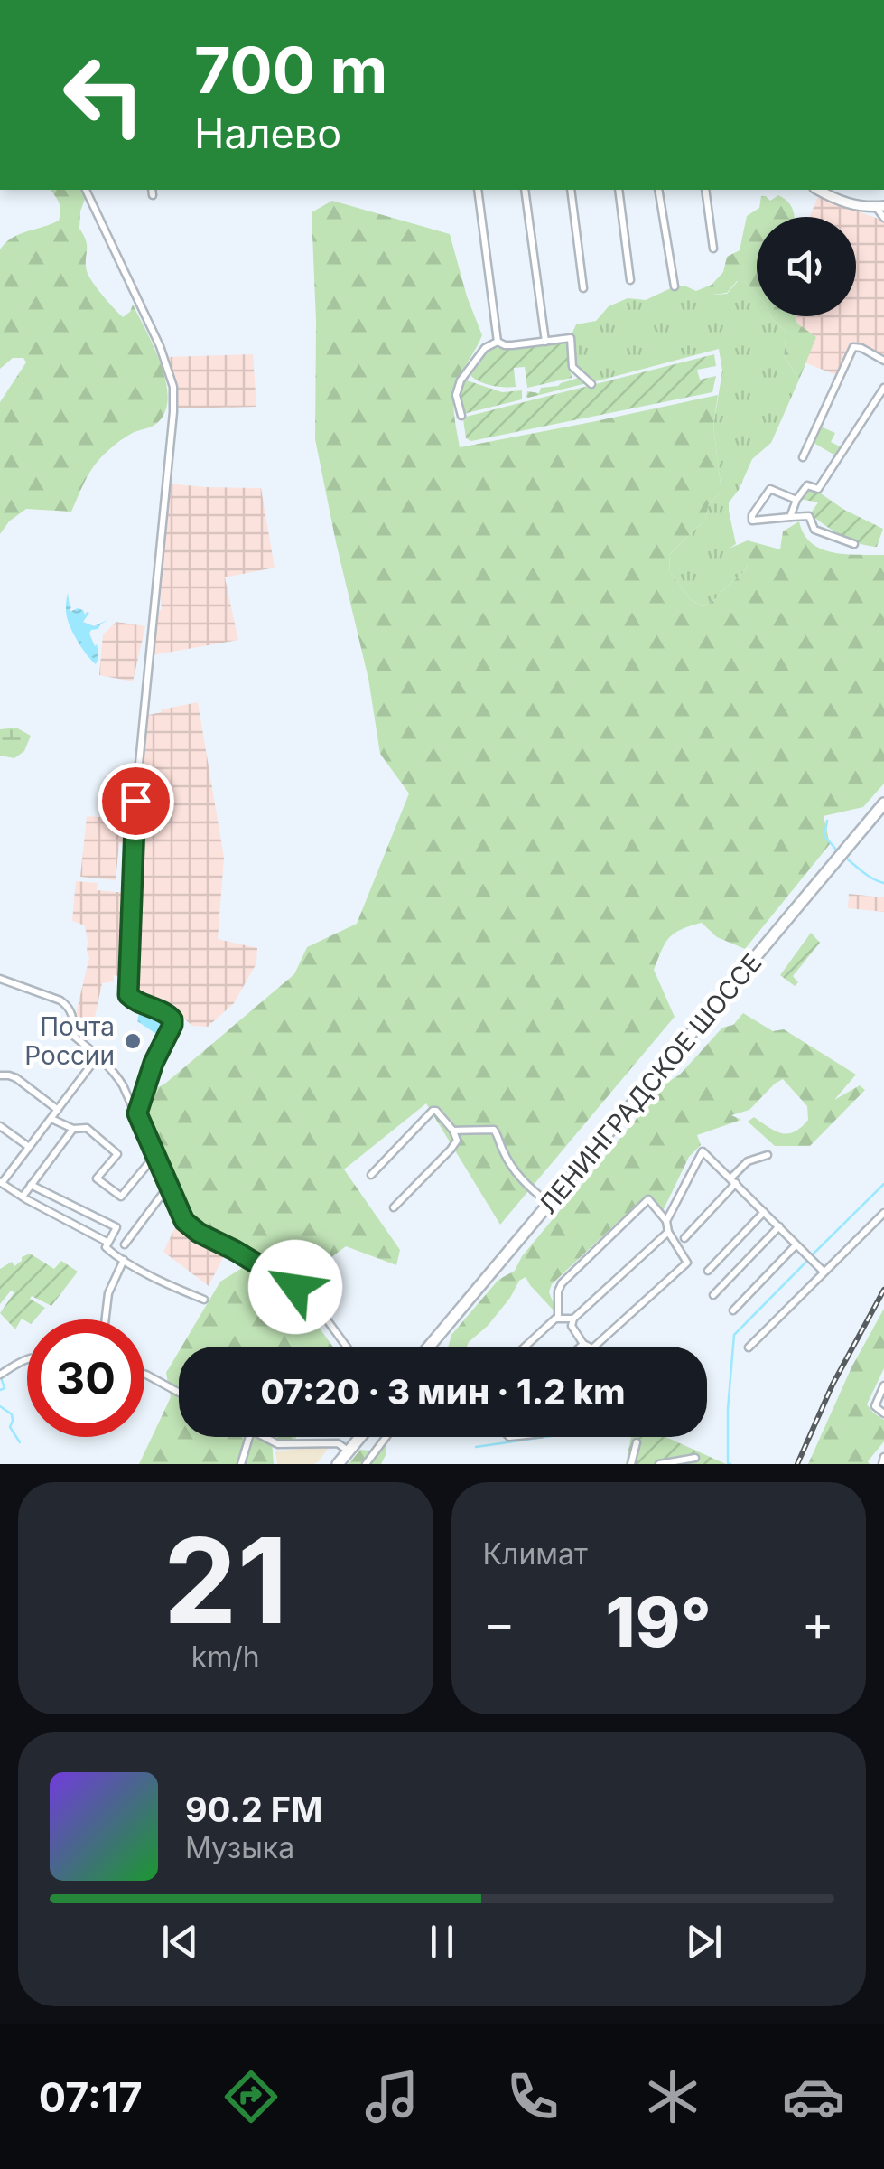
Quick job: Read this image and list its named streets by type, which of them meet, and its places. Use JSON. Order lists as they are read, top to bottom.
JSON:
{
  "streets": {
    "highway": ["ЛЕНИНГРАДСКОЕ ШОССЕ"]
  },
  "places": ["Почта России"],
  "page": {
    "turn": ["700 m", "Налево"],
    "limit": "30",
    "trip": "07:20 · 3 мин · 1.2 km",
    "tile": [
      ["21", "km/h"],
      "Климат"
    ],
    "heat": ["−", "19°", "+"],
    "song": ["90.2 FM", "Музыка"],
    "tabs": "07:17"
  }
}
